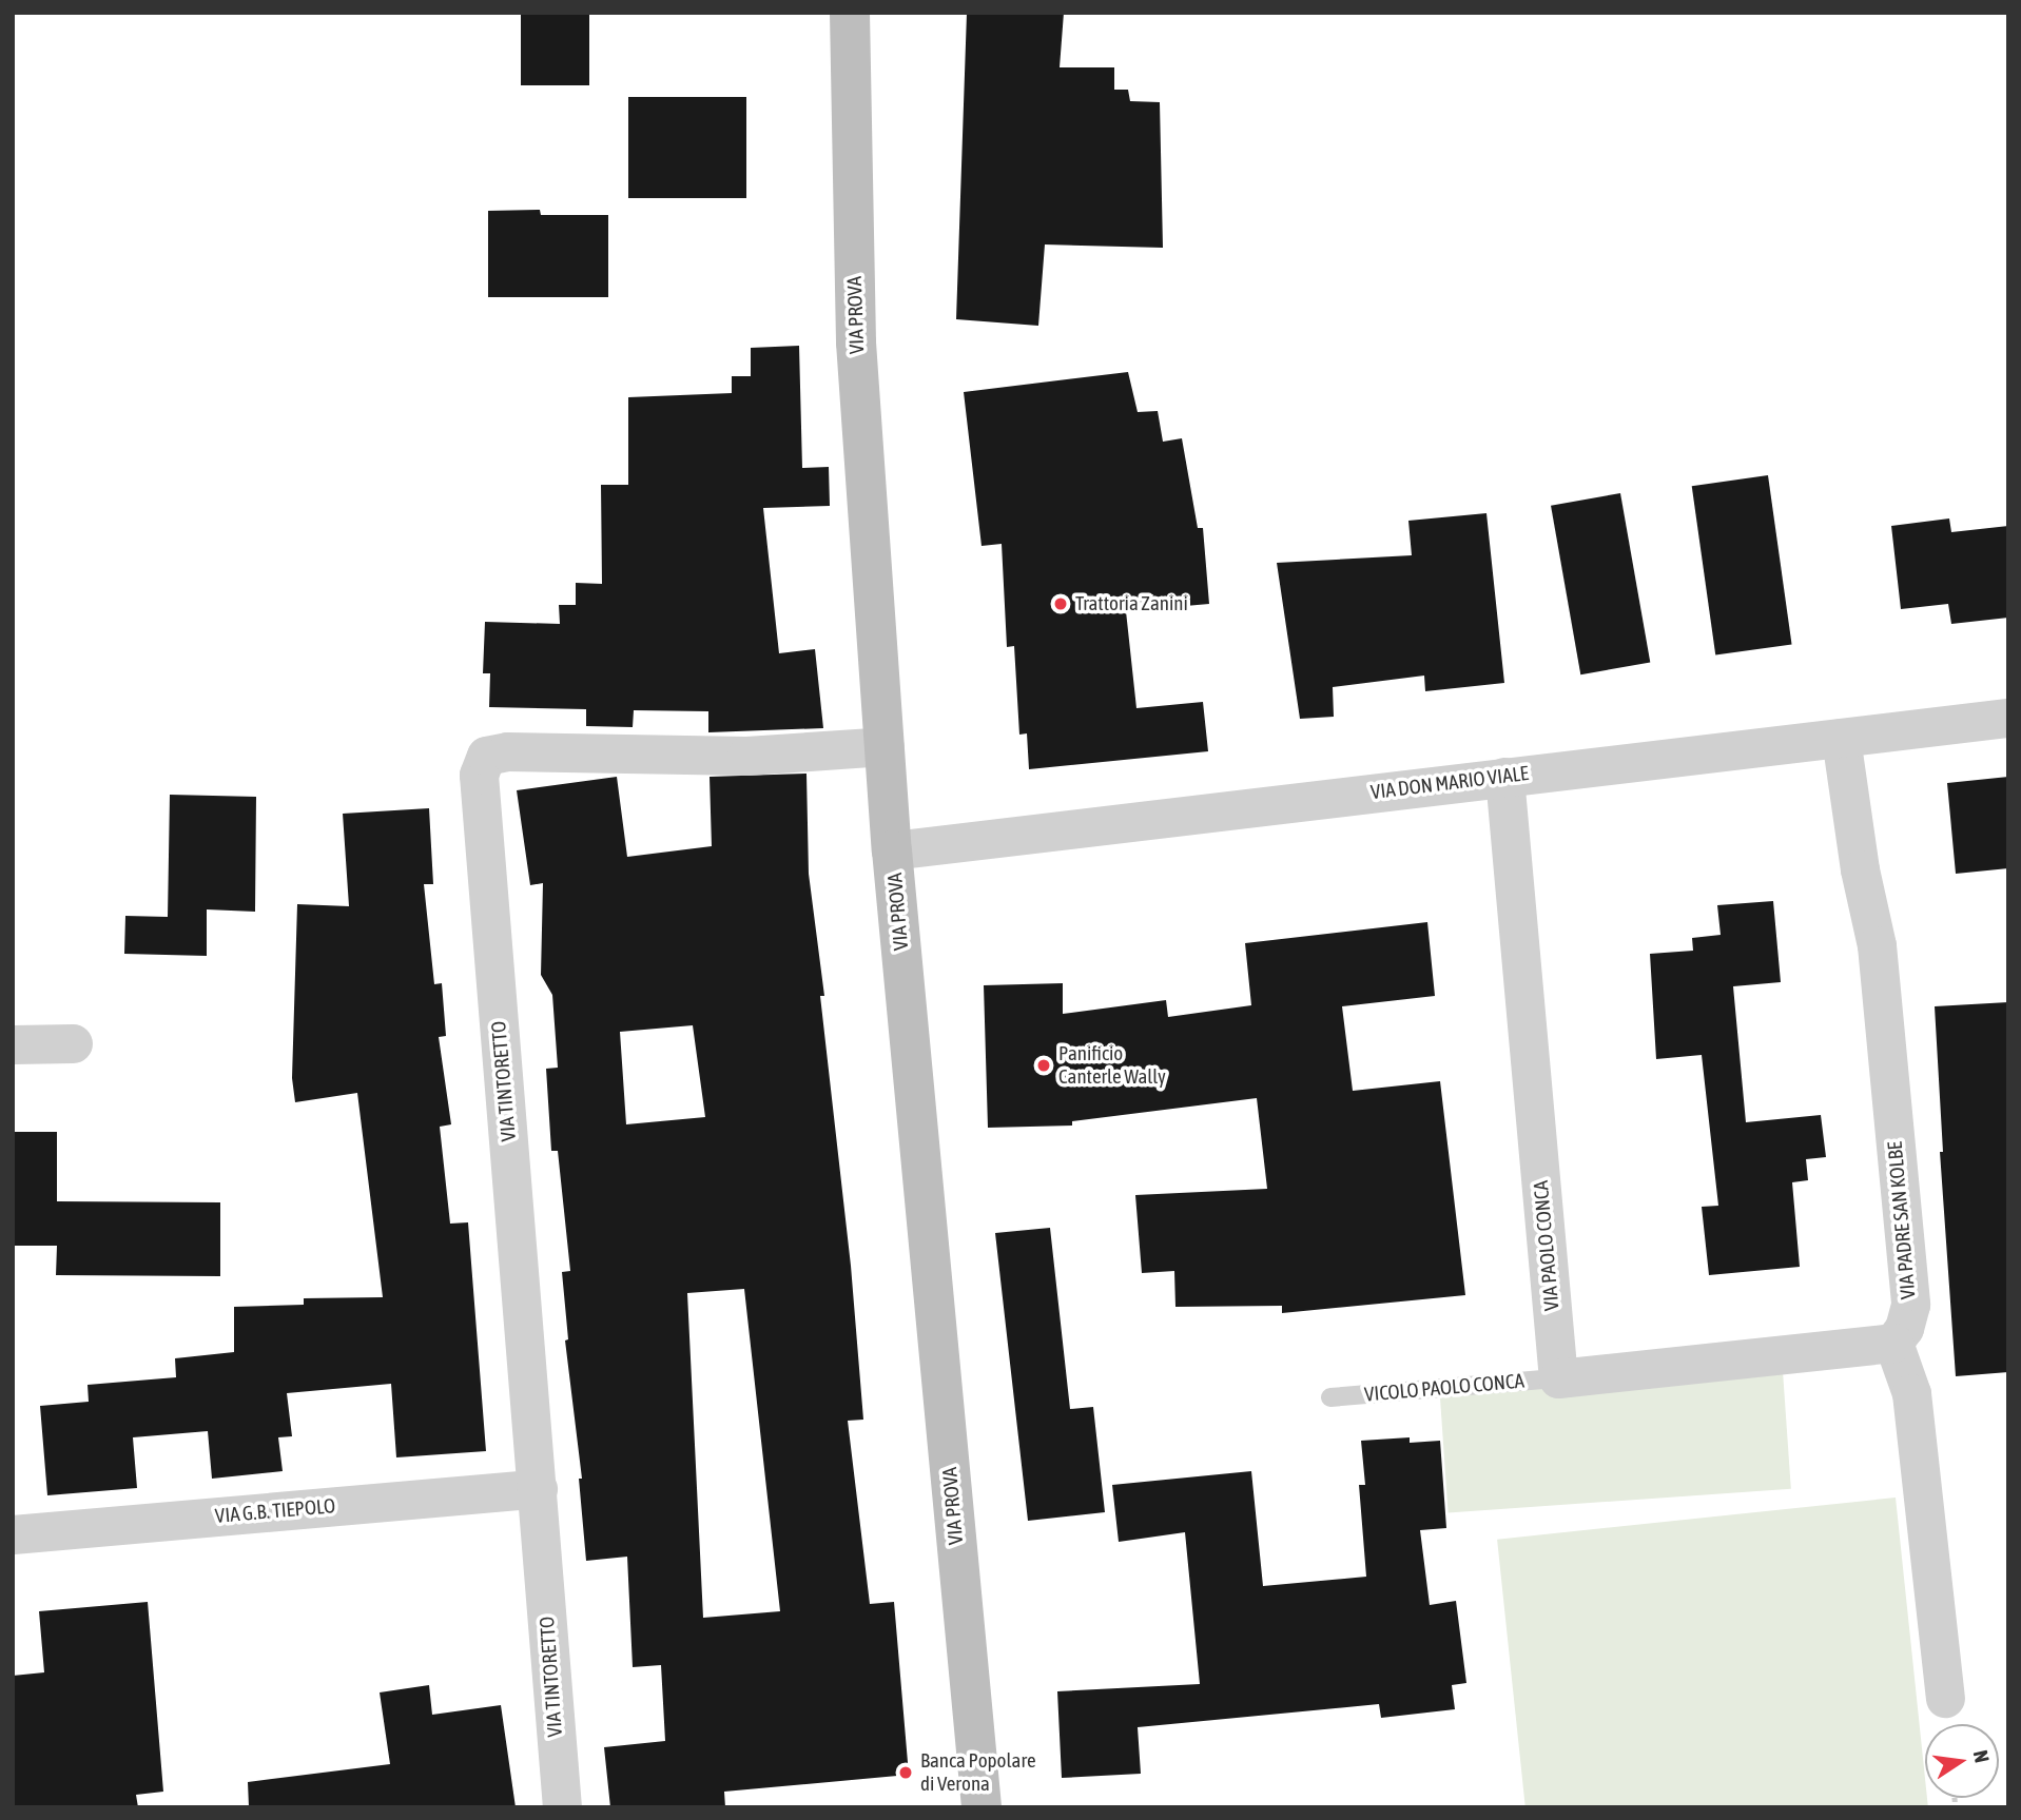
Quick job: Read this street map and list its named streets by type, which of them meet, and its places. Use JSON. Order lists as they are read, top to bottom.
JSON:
{
  "streets": {
    "main road": ["VIA PROVA"],
    "street": [
      "VIA DON MARIO VIALE",
      "VIA TINTORETTO",
      "VIA PADRE SAN KOLBE",
      "VIA PAOLO CONCA",
      "VIA G.B. TIEPOLO"
    ],
    "lane": ["VICOLO PAOLO CONCA"]
  },
  "crossings": [
    ["VIA PROVA", "VIA DON MARIO VIALE"],
    ["VIA PROVA", "VIA TINTORETTO"],
    ["VIA DON MARIO VIALE", "VIA PADRE SAN KOLBE"],
    ["VIA DON MARIO VIALE", "VIA PAOLO CONCA"],
    ["VIA TINTORETTO", "VIA G.B. TIEPOLO"],
    ["VIA PAOLO CONCA", "VICOLO PAOLO CONCA"]
  ],
  "places": ["Trattoria Zanini", "Panificio Canterle Wally", "Banca Popolare di Verona"],
  "north": "right"
}
